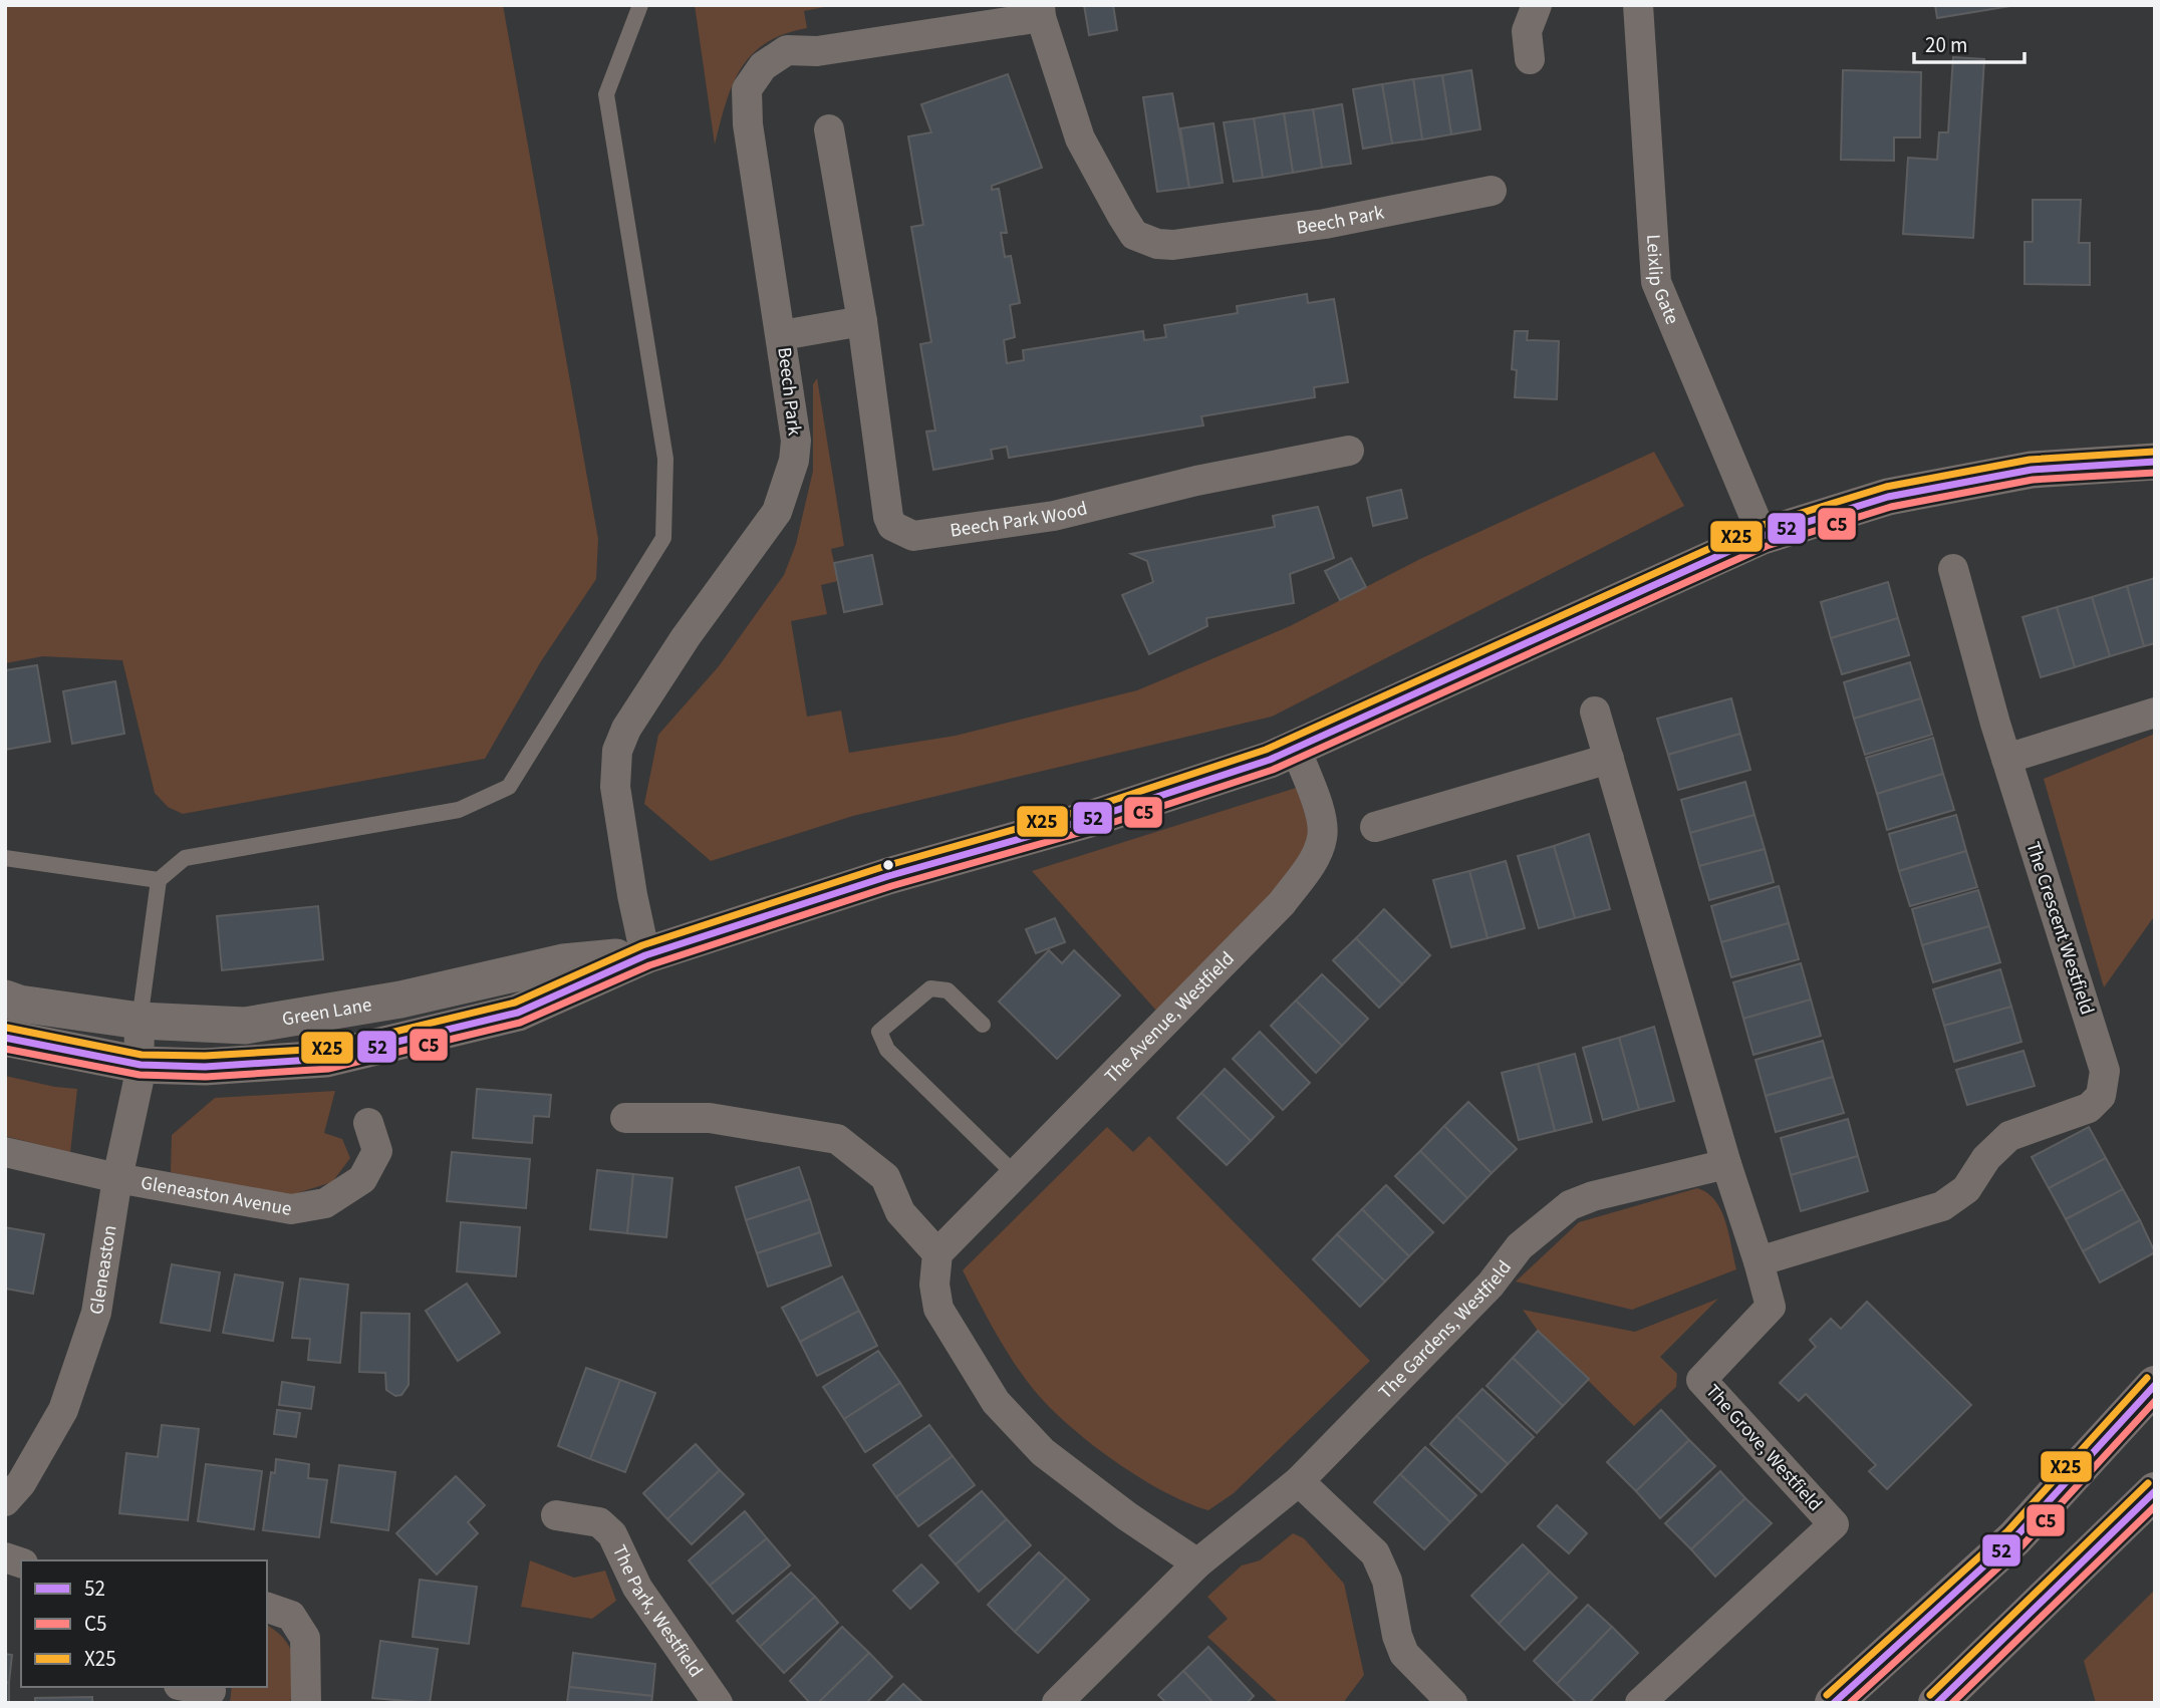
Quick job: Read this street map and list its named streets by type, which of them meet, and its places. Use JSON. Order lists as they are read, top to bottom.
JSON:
{
  "streets": {
    "street": [
      "Beech Park",
      "Leixlip Gate",
      "Beech Park Wood",
      "The Crescent Westfield",
      "Green Lane",
      "The Avenue, Westfield",
      "Gleneaston Avenue",
      "Gleneaston",
      "The Gardens, Westfield",
      "The Grove, Westfield",
      "The Park, Westfield"
    ]
  },
  "crossings": [
    ["Beech Park", "Green Lane"],
    ["Leixlip Gate", "Green Lane"],
    ["The Crescent Westfield", "The Grove, Westfield"],
    ["Green Lane", "The Avenue, Westfield"],
    ["Green Lane", "Gleneaston"],
    ["Gleneaston Avenue", "Gleneaston"]
  ],
  "lines": ["transit line X25", "transit line 52", "transit line C5"],
  "legend": ["52", "C5", "X25"],
  "scale_bar": "20 m"
}
